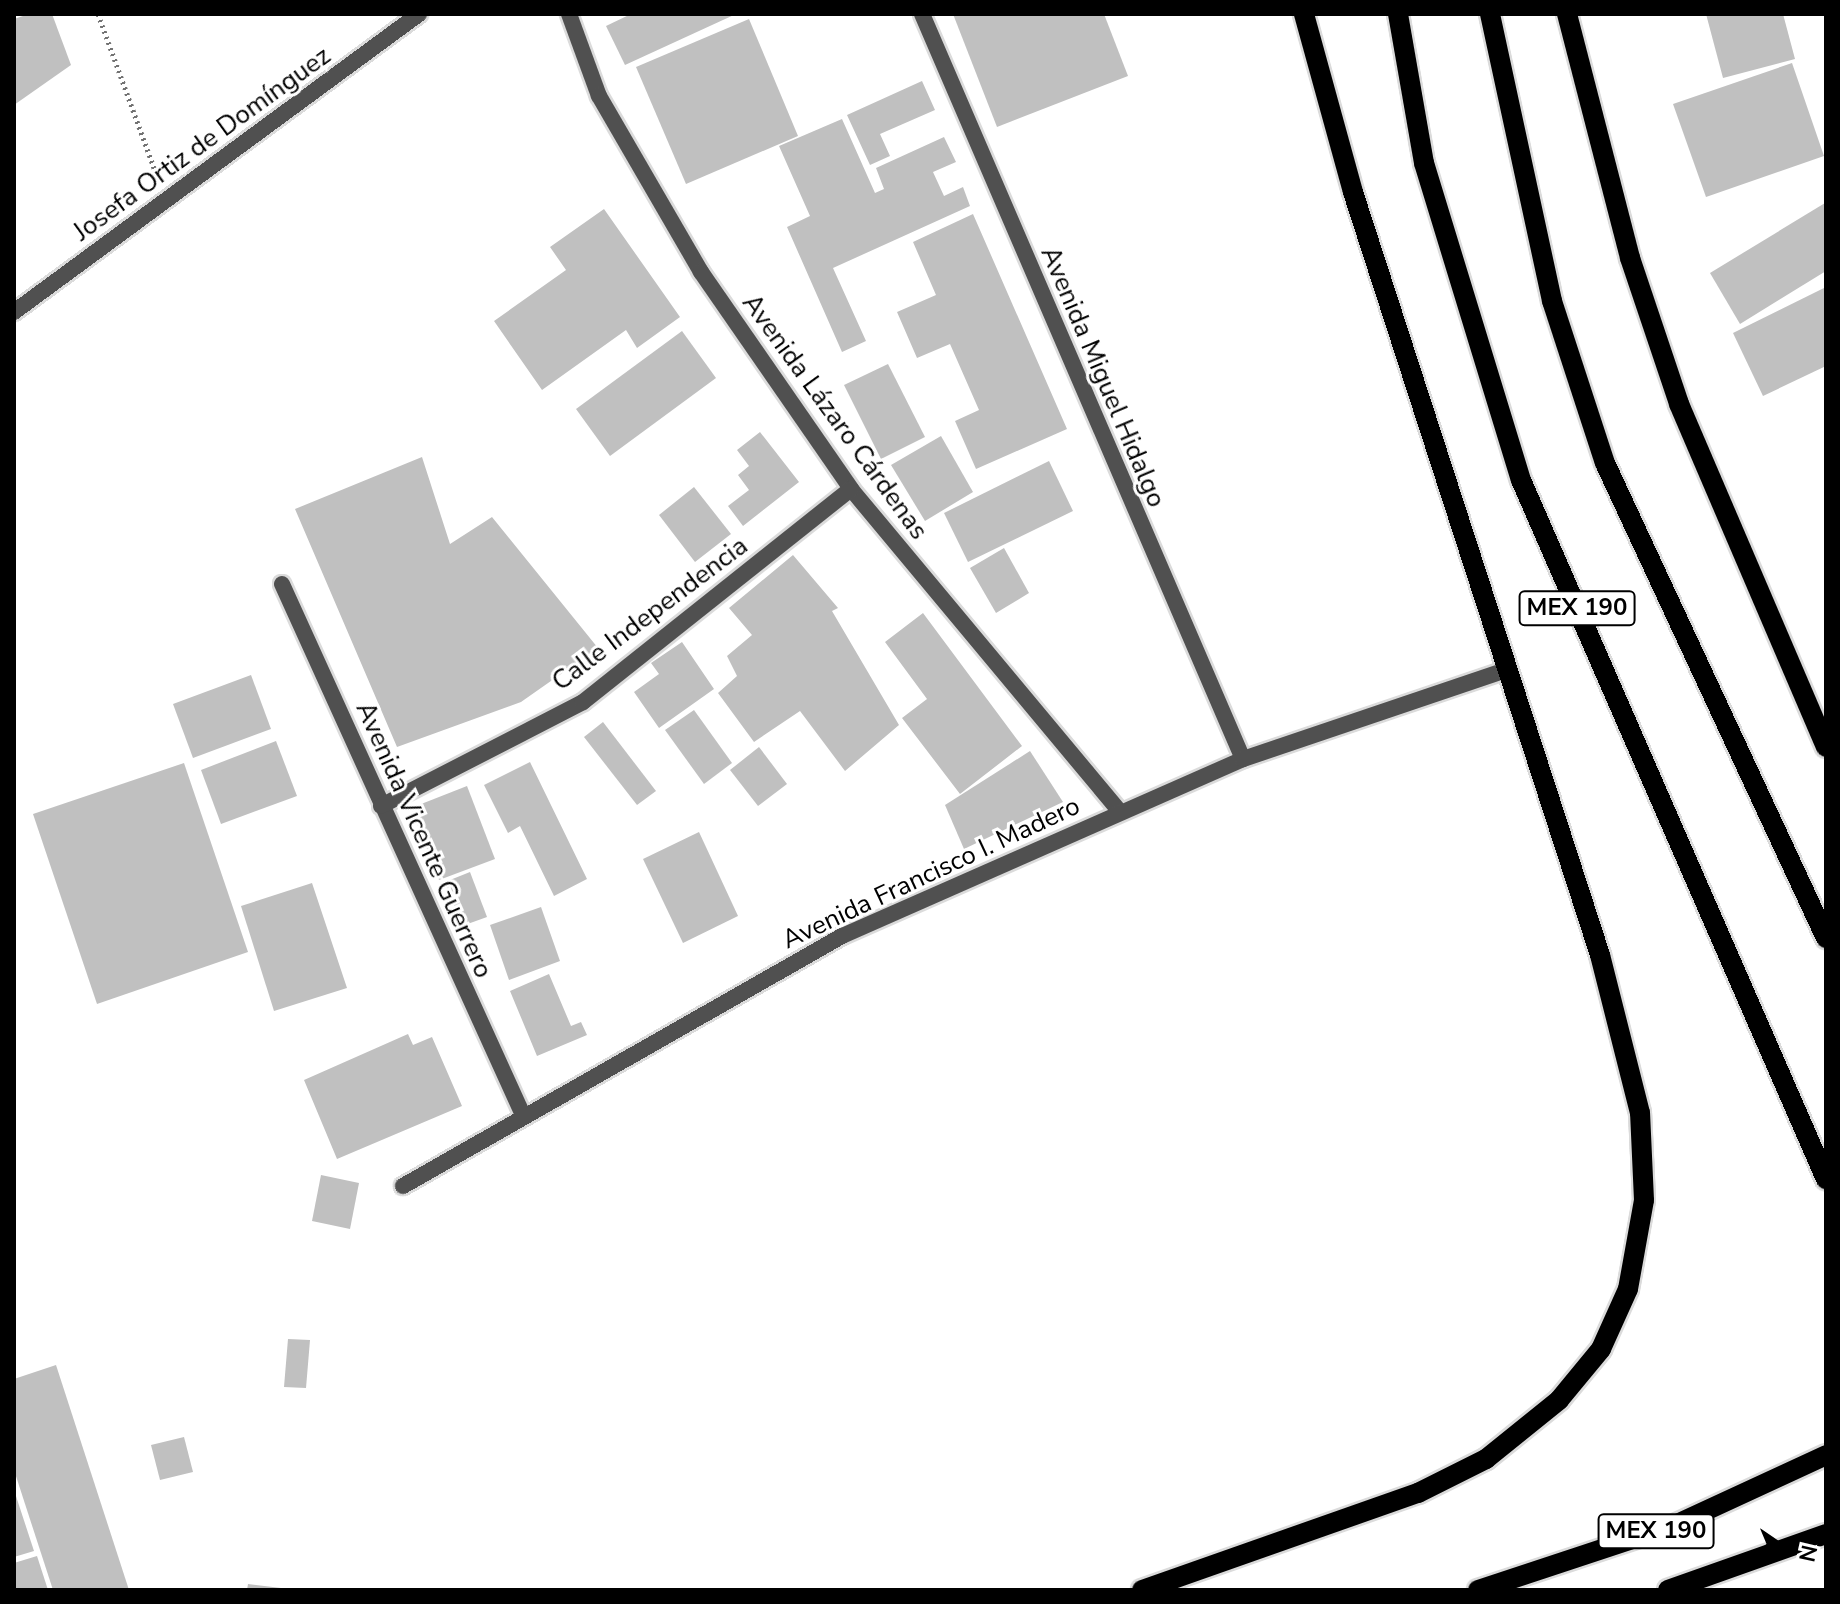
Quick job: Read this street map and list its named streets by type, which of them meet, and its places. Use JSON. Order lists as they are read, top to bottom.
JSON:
{
  "streets": {
    "main road": ["MEX 190"],
    "street": [
      "Josefa Ortiz de Domínguez",
      "Avenida Miguel Hidalgo",
      "Avenida Lázaro Cárdenas",
      "Calle Independencia",
      "Avenida Vicente Guerrero",
      "Avenida Francisco I. Madero"
    ]
  },
  "crossings": [
    ["Avenida Miguel Hidalgo", "Avenida Francisco I. Madero"],
    ["Avenida Lázaro Cárdenas", "Calle Independencia"],
    ["Avenida Lázaro Cárdenas", "Avenida Francisco I. Madero"],
    ["Calle Independencia", "Avenida Vicente Guerrero"],
    ["Avenida Vicente Guerrero", "Avenida Francisco I. Madero"]
  ],
  "north": "right"
}
